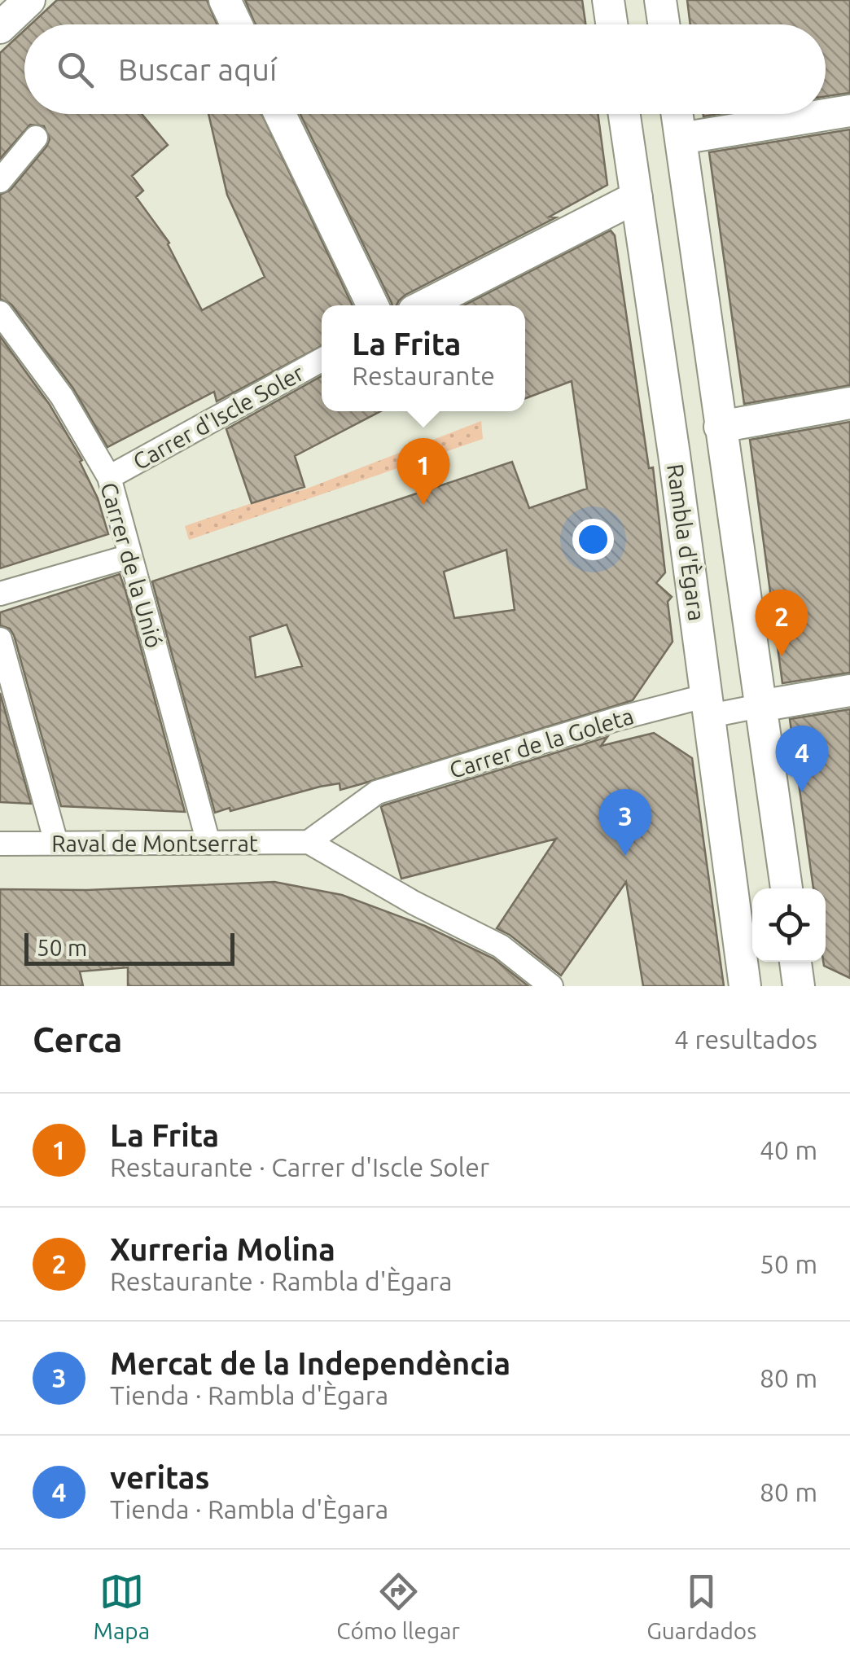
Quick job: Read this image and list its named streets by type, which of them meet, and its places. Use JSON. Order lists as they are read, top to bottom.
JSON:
{
  "streets": {
    "street": [
      "Carrer d'Iscle Soler",
      "Rambla d'Ègara",
      "Carrer de la Unió",
      "Carrer de la Goleta",
      "Raval de Montserrat"
    ]
  },
  "crossings": [
    ["Carrer d'Iscle Soler", "Carrer de la Unió"],
    ["Rambla d'Ègara", "Carrer de la Goleta"],
    ["Carrer de la Unió", "Raval de Montserrat"],
    ["Carrer de la Goleta", "Raval de Montserrat"]
  ],
  "scale_bar": "50 m",
  "page": {
    "search": "Buscar aquí",
    "popup": ["La Frita", "Restaurante"],
    "pins": [
      "1",
      "2",
      "4",
      "3"
    ],
    "scale": "50 m",
    "heading": ["Cerca", "4 resultados"],
    "list": [
      {
        "mark": "1",
        "name": "La Frita",
        "note": "Restaurante · Carrer d'Iscle Soler",
        "value": "40 m"
      },
      {
        "mark": "2",
        "name": "Xurreria Molina",
        "note": "Restaurante · Rambla d'Ègara",
        "value": "50 m"
      },
      {
        "mark": "3",
        "name": "Mercat de la Independència",
        "note": "Tienda · Rambla d'Ègara",
        "value": "80 m"
      },
      {
        "mark": "4",
        "name": "veritas",
        "note": "Tienda · Rambla d'Ègara",
        "value": "80 m"
      }
    ],
    "nav": ["Mapa", "Cómo llegar", "Guardados"]
  }
}
